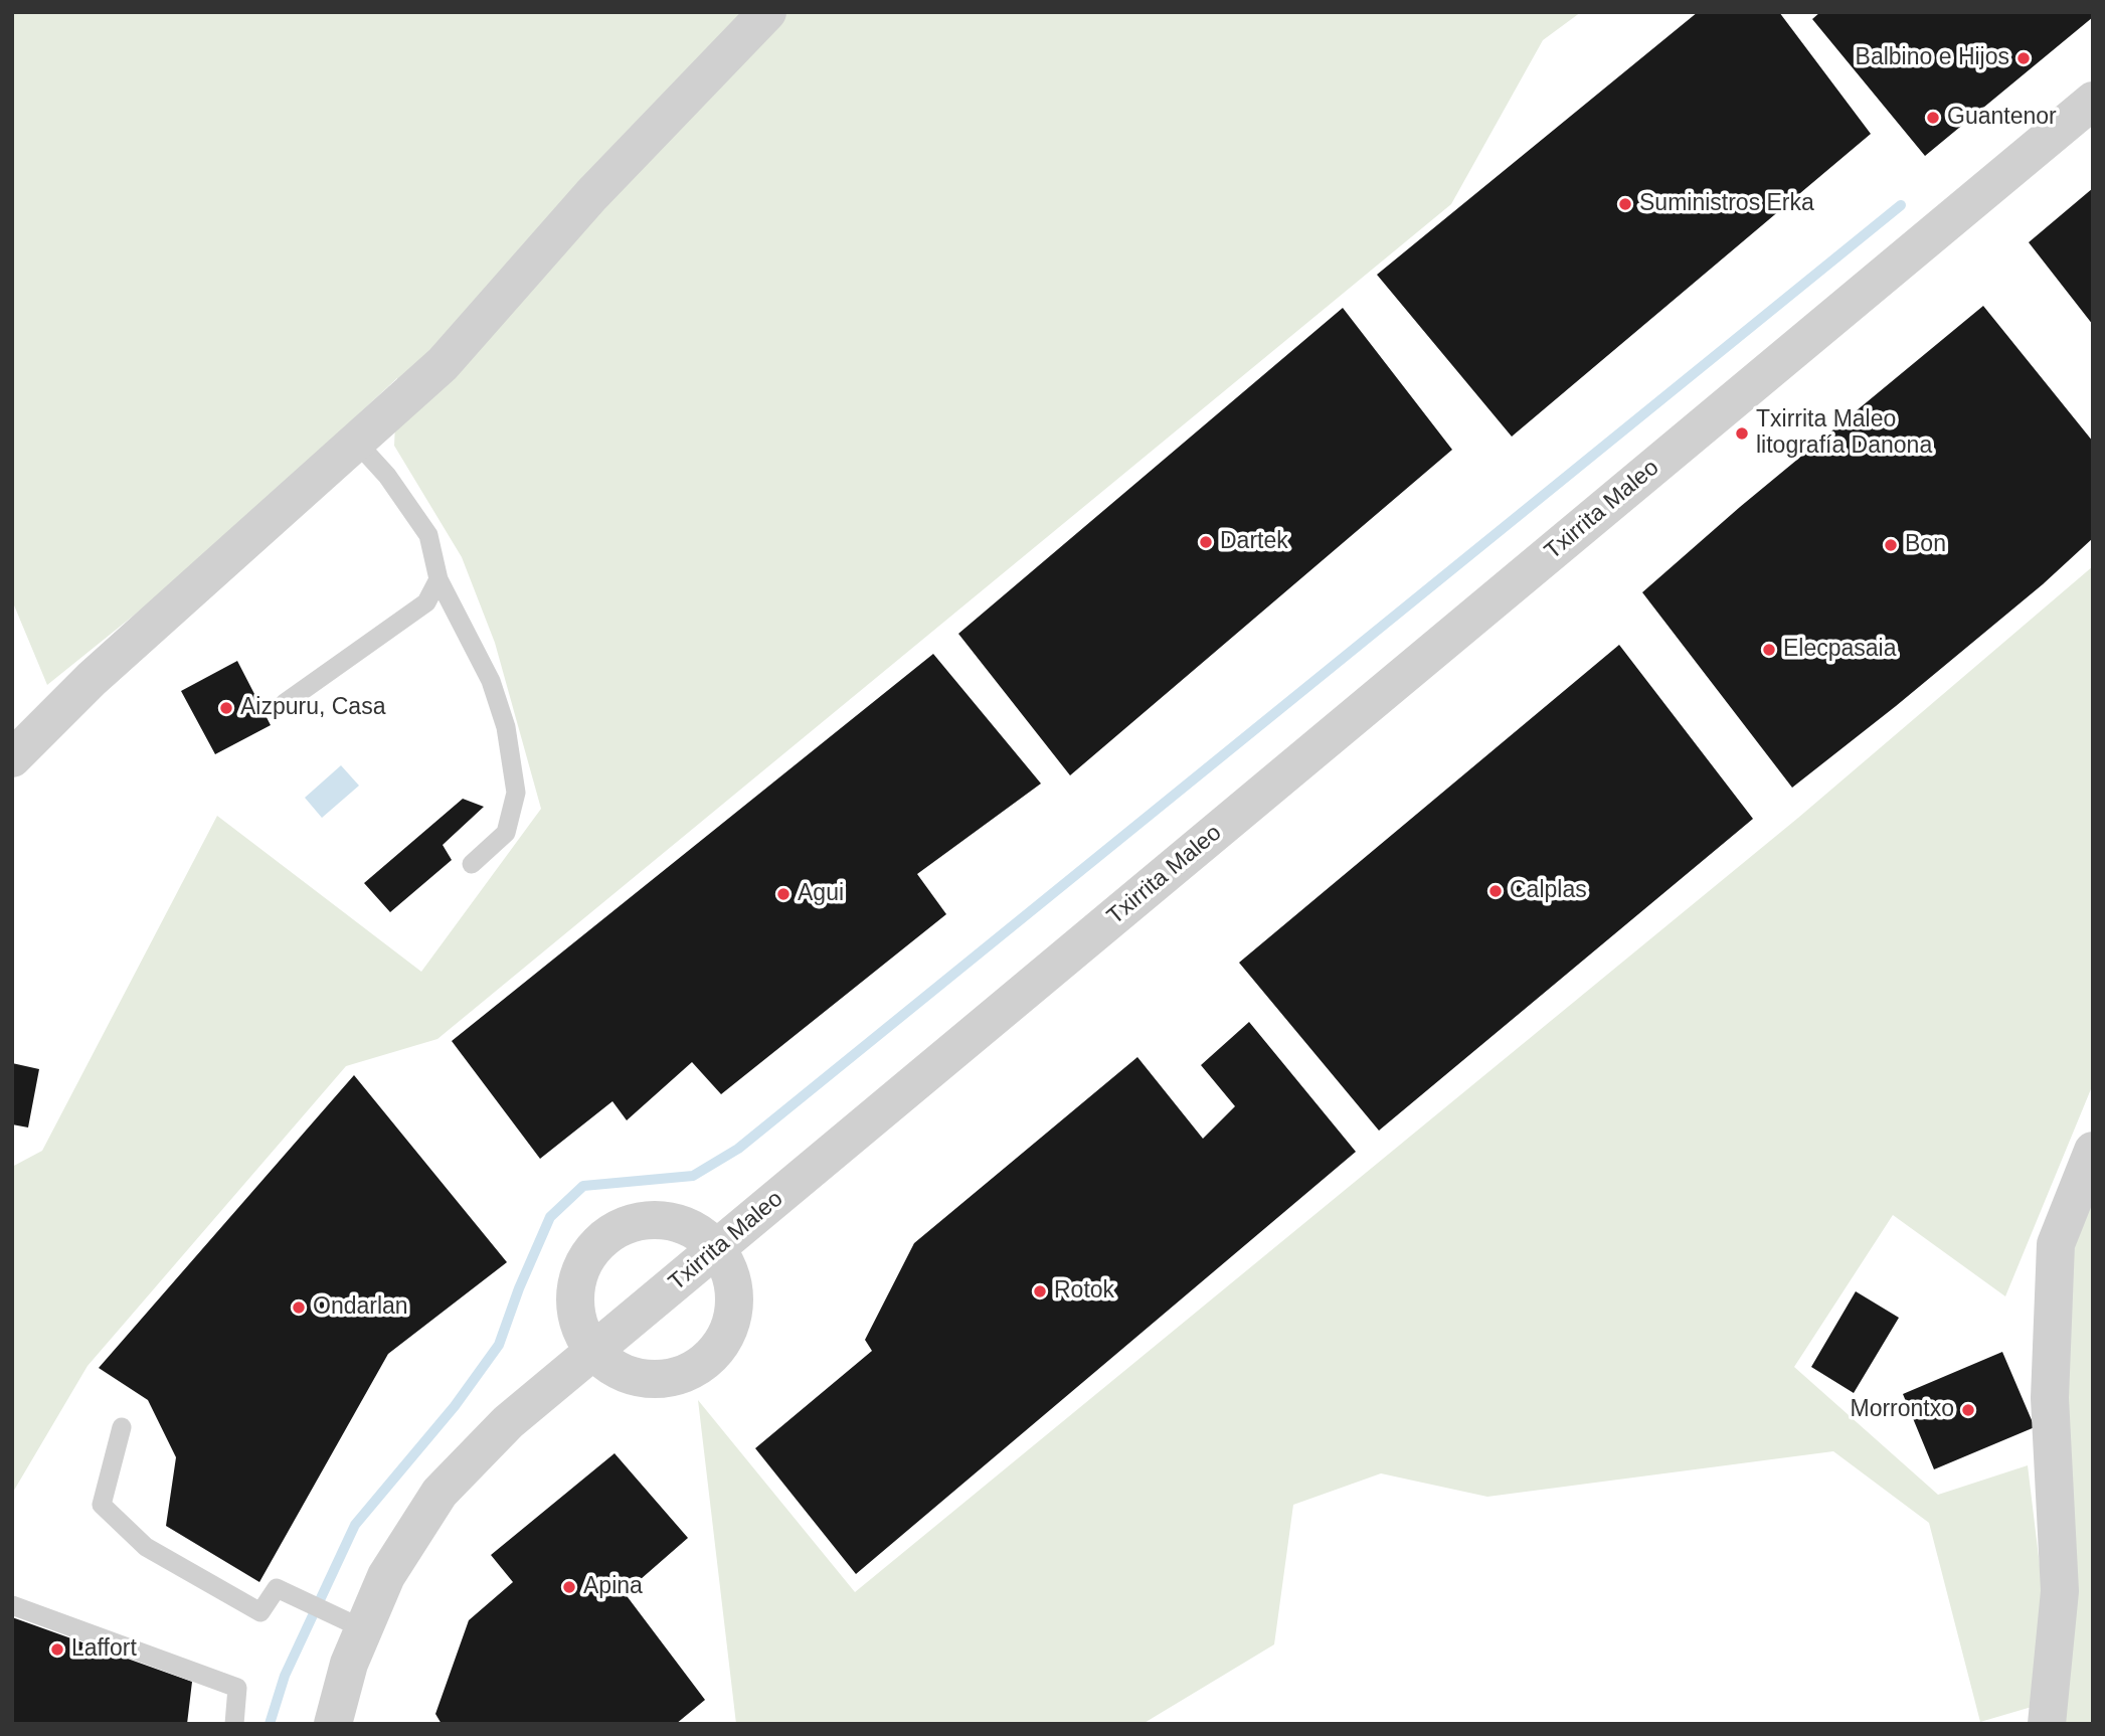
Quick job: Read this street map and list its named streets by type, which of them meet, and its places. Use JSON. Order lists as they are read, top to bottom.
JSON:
{
  "streets": {
    "street": ["Txirrita Maleo"]
  },
  "places": [
    "Balbino e Hijos",
    "Guantenor",
    "Suministros Erka",
    "Txirrita Maleo litografía Danona",
    "Dartek",
    "Bon",
    "Elecpasaia",
    "Aizpuru, Casa",
    "Calplas",
    "Agui",
    "Rotok",
    "Ondarlan",
    "Morrontxo",
    "Apina",
    "Laffort"
  ]
}
